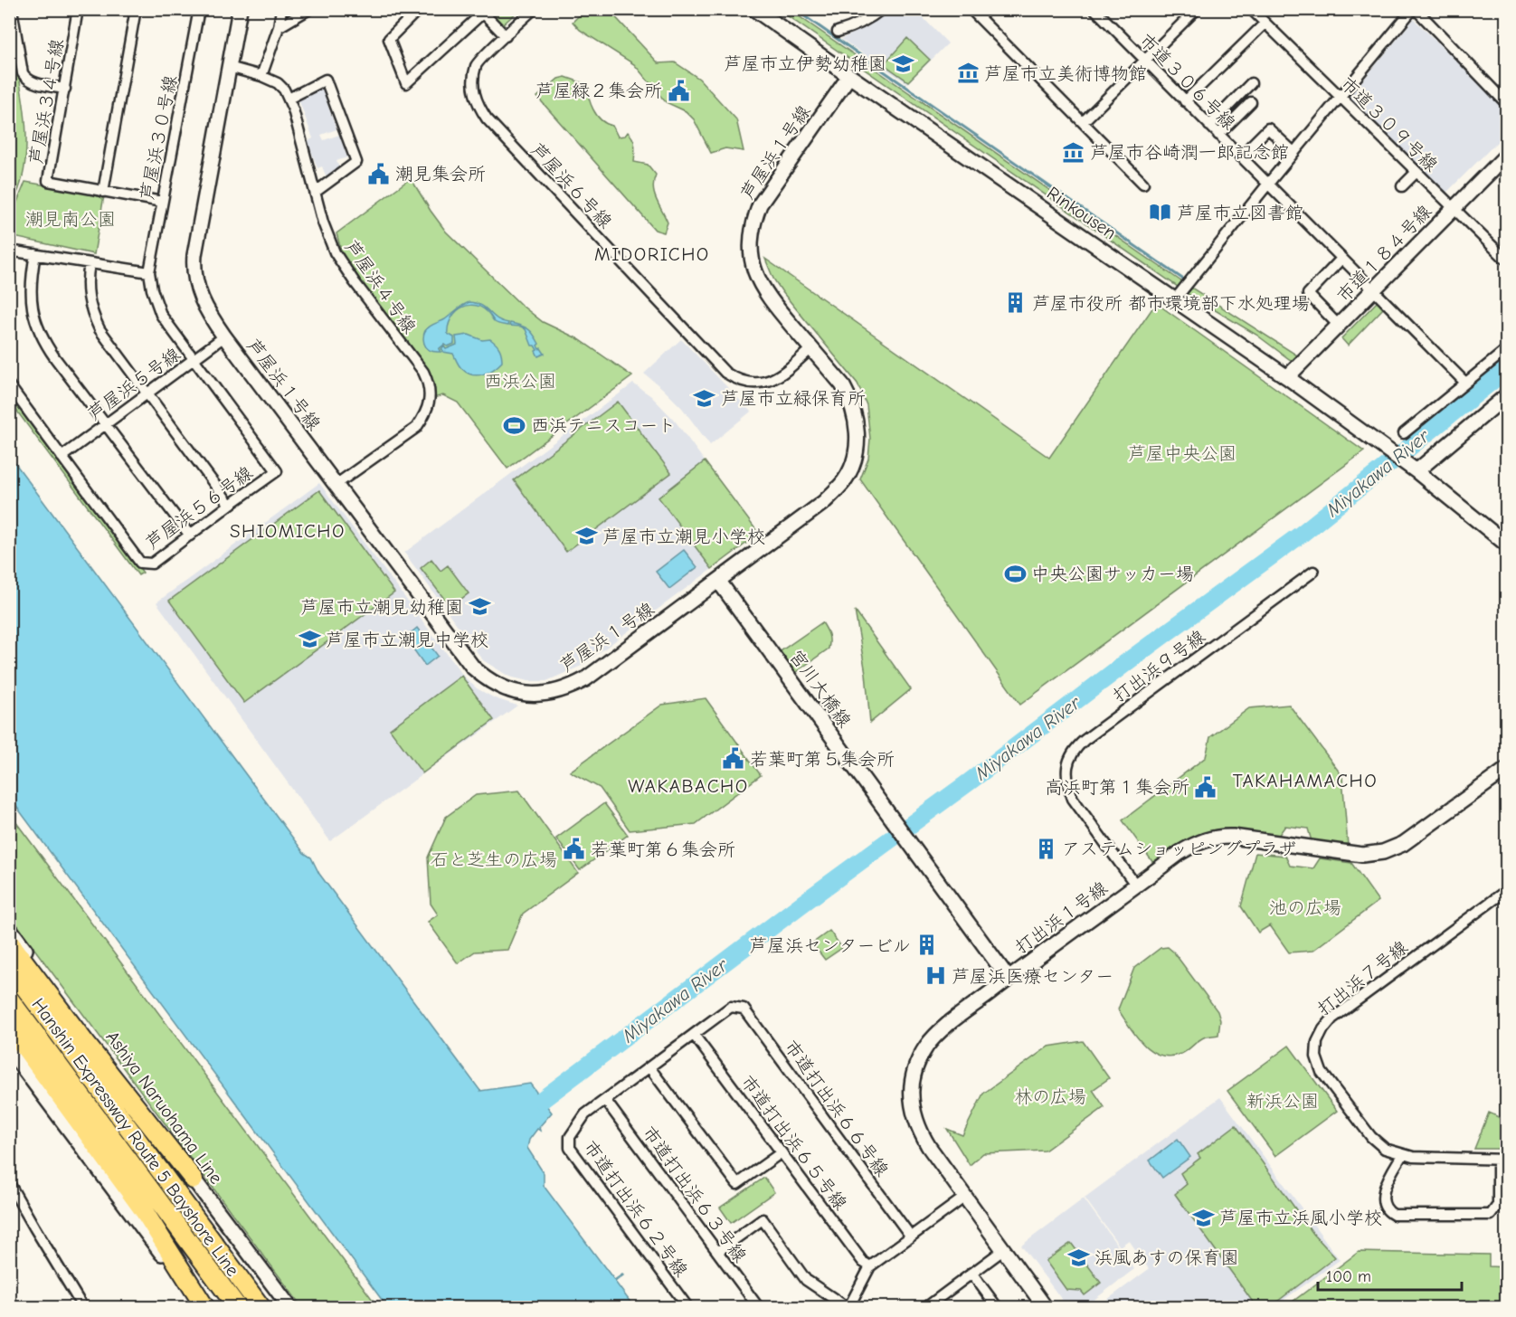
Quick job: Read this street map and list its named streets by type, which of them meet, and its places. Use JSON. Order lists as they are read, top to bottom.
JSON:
{
  "streets": {
    "highway": ["Hanshin Expressway Route 5 Bayshore Line"],
    "street": [
      "市道３０６号線",
      "芦屋浜３４号線",
      "市道３０９号線",
      "芦屋浜３０号線",
      "芦屋浜１号線",
      "芦屋浜６号線",
      "Rinkousen",
      "市道１８４号線",
      "芦屋浜４号線",
      "芦屋浜５号線",
      "芦屋浜５６号線",
      "打出浜９号線",
      "宮川大橋線",
      "打出浜１号線",
      "打出浜７号線",
      "Ashiya Naruohama Line",
      "市道打出浜６６号線",
      "市道打出浜６５号線",
      "市道打出浜６３号線",
      "市道打出浜６２号線"
    ]
  },
  "crossings": [
    ["市道３０６号線", "市道１８４号線"],
    ["芦屋浜３４号線", "芦屋浜３０号線"],
    ["市道３０９号線", "市道１８４号線"],
    ["芦屋浜１号線", "芦屋浜６号線"],
    ["芦屋浜１号線", "Rinkousen"],
    ["芦屋浜１号線", "芦屋浜４号線"],
    ["芦屋浜１号線", "芦屋浜５号線"],
    ["芦屋浜１号線", "宮川大橋線"],
    ["Rinkousen", "市道１８４号線"],
    ["芦屋浜５号線", "芦屋浜５６号線"],
    ["打出浜９号線", "打出浜１号線"],
    ["宮川大橋線", "打出浜１号線"],
    ["市道打出浜６６号線", "市道打出浜６２号線"],
    ["市道打出浜６５号線", "市道打出浜６２号線"],
    ["市道打出浜６３号線", "市道打出浜６２号線"]
  ],
  "districts": [
    "MIDORICHO",
    "SHIOMICHO",
    "TAKAHAMACHO",
    "WAKABACHO"
  ],
  "water": ["Miyakawa River"],
  "parks": [
    "潮見南公園",
    "西浜公園",
    "芦屋中央公園",
    "石と芝生の広場",
    "池の広場",
    "林の広場",
    "新浜公園"
  ],
  "places": {
    "school or university": [
      "芦屋市立伊勢幼稚園",
      "芦屋市立緑保育所",
      "芦屋市立潮見小学校",
      "芦屋市立潮見幼稚園",
      "芦屋市立潮見中学校",
      "芦屋市立浜風小学校",
      "浜風あすの保育園"
    ],
    "museum": ["芦屋市立美術博物館", "芦屋市谷崎潤一郎記念館"],
    "public building": [
      "芦屋緑２集会所",
      "潮見集会所",
      "若葉町第５集会所",
      "高浜町第１集会所",
      "若葉町第６集会所"
    ],
    "library": ["芦屋市立図書館"],
    "building": ["芦屋市役所 都市環境部下水処理場", "アステムショッピングプラザ", "芦屋浜センタービル"],
    "sports": ["西浜テニスコート", "中央公園サッカー場"],
    "hospital": ["芦屋浜医療センター"]
  },
  "scale_bar": "100 m"
}
